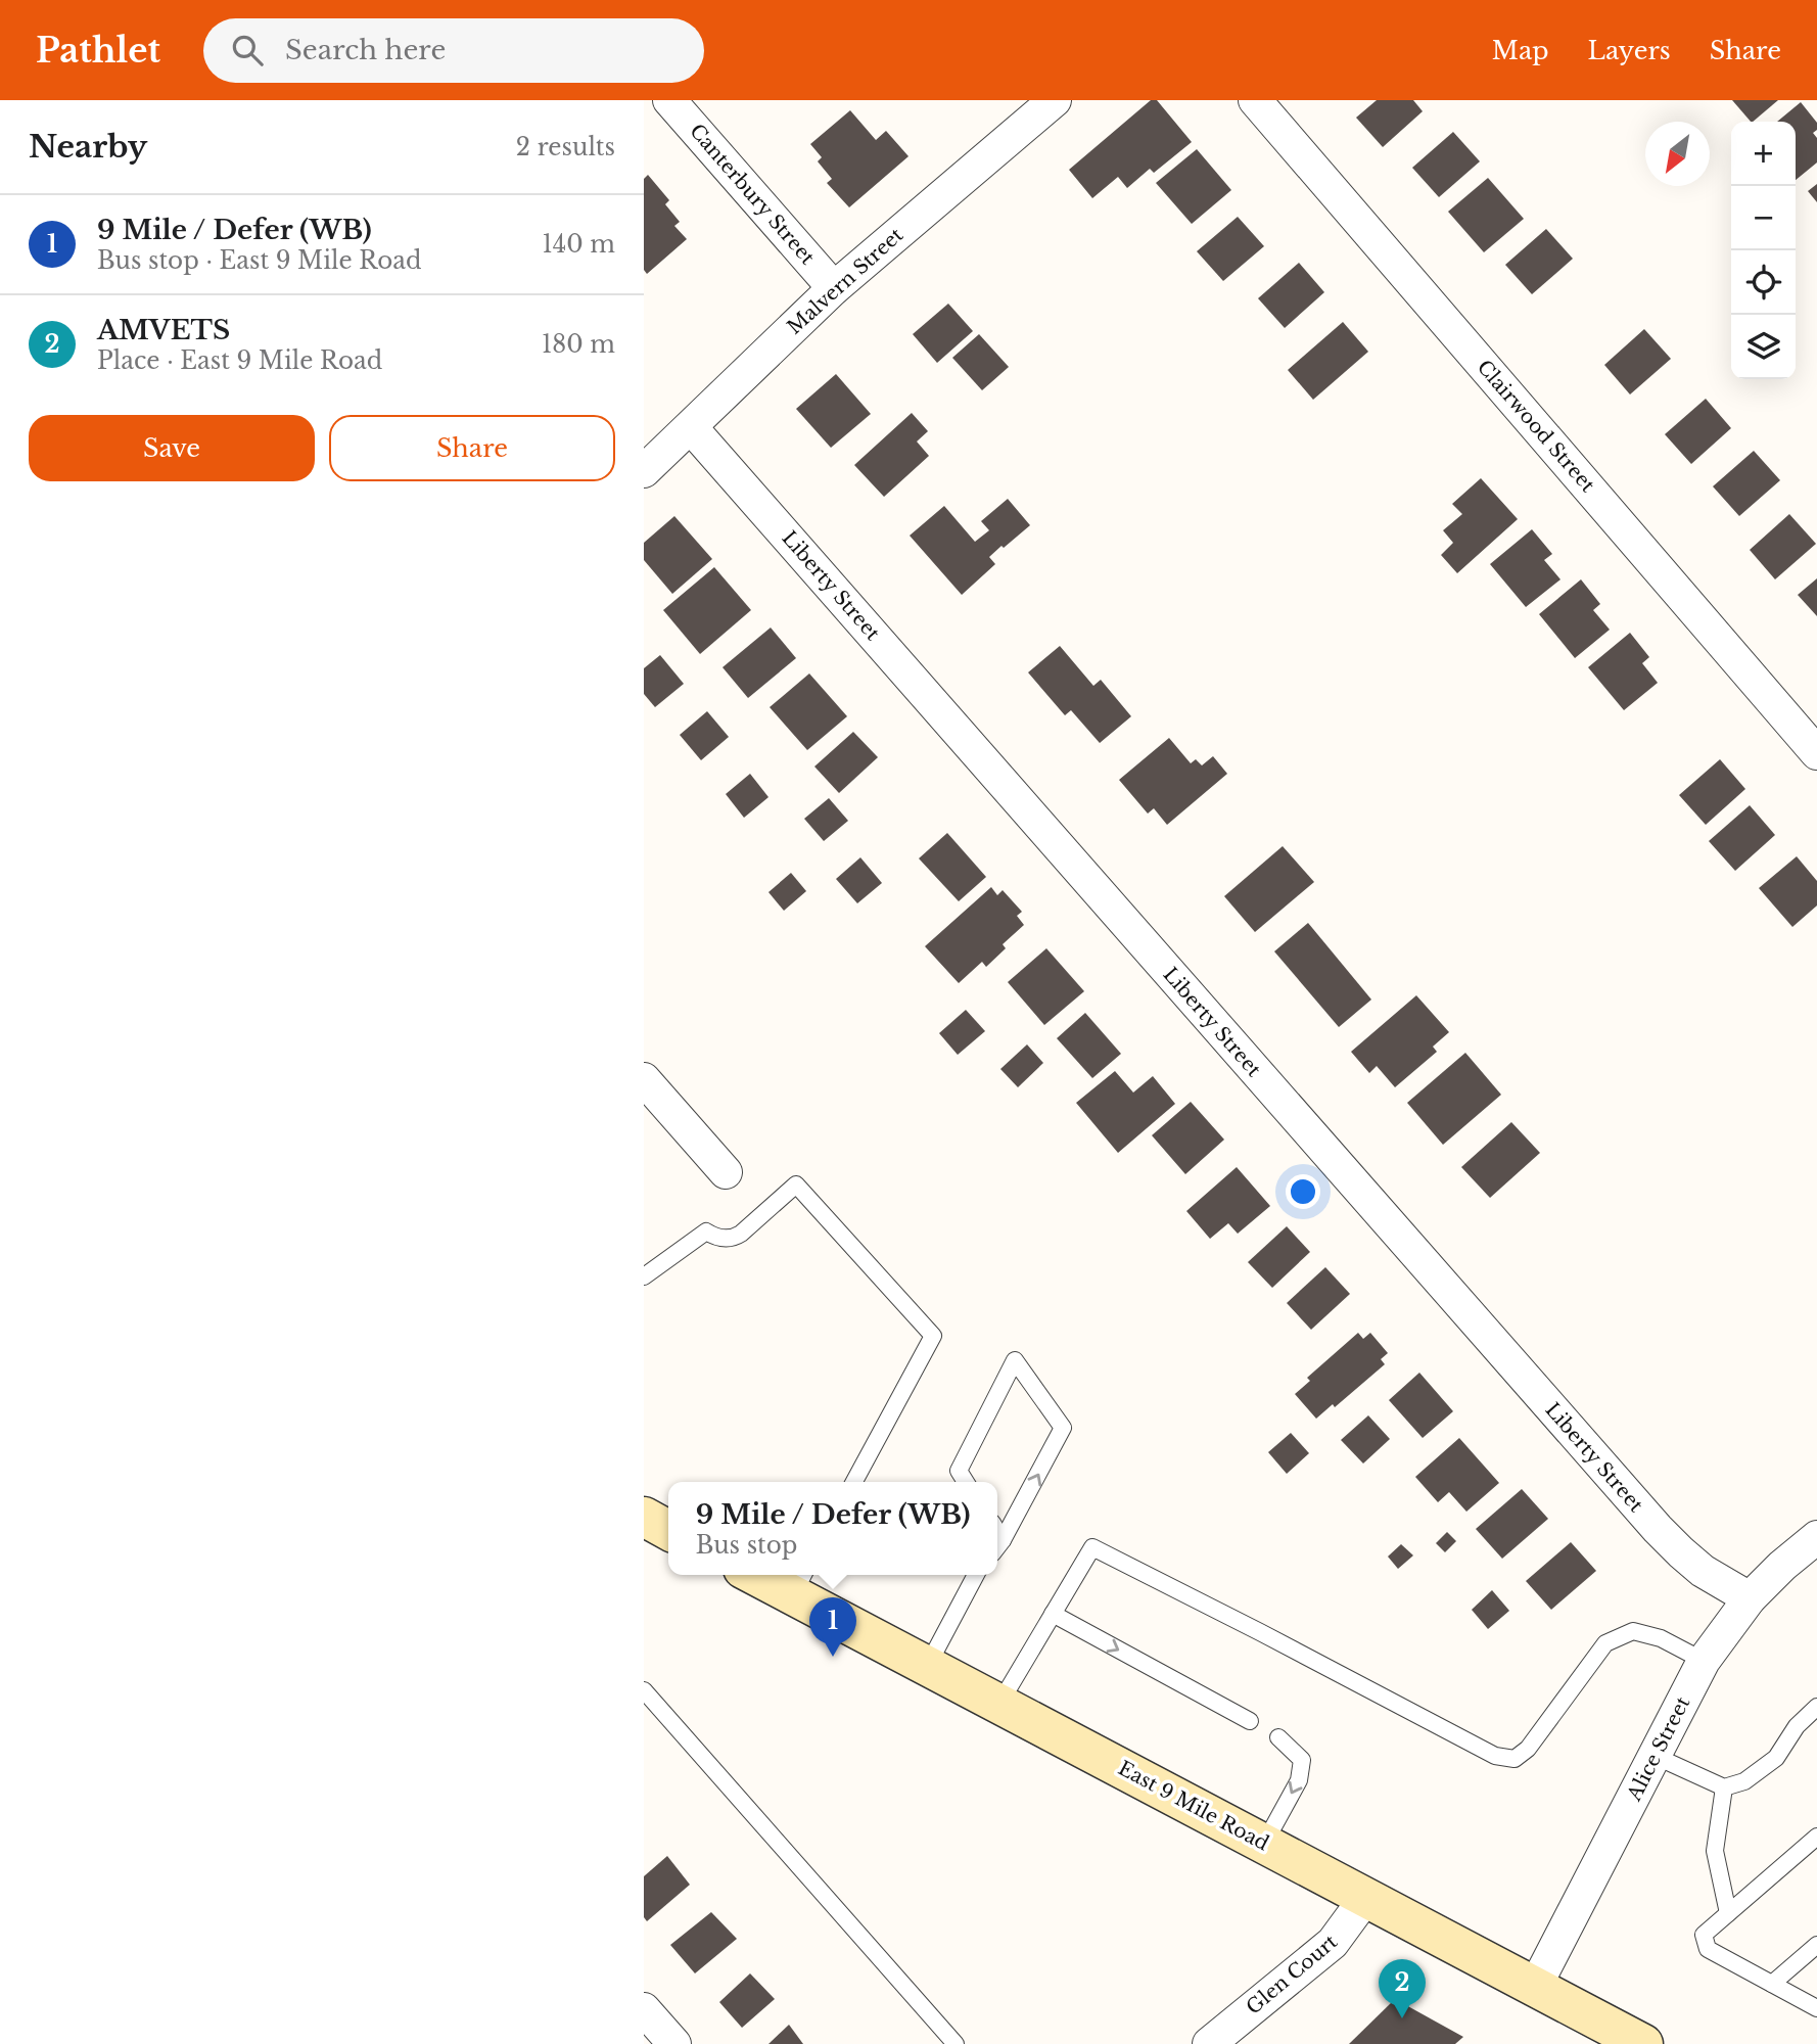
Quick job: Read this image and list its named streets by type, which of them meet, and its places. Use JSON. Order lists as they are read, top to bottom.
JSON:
{
  "streets": {
    "main road": ["East 9 Mile Road"],
    "street": [
      "Canterbury Street",
      "Malvern Street",
      "Clairwood Street",
      "Liberty Street",
      "Alice Street",
      "Glen Court"
    ]
  },
  "crossings": [
    ["Canterbury Street", "Malvern Street"],
    ["Malvern Street", "Liberty Street"],
    ["Liberty Street", "Alice Street"],
    ["Alice Street", "East 9 Mile Road"],
    ["East 9 Mile Road", "Glen Court"]
  ],
  "north": "bottom left",
  "page": {
    "header": "Pathlet",
    "search": "Search here",
    "nav": ["Map", "Layers", "Share"],
    "heading": ["Nearby", "2 results"],
    "map_buttons": ["+", "−"],
    "list": [
      {
        "mark": "1",
        "name": "9 Mile / Defer (WB)",
        "note": "Bus stop · East 9 Mile Road",
        "value": "140 m"
      },
      {
        "mark": "2",
        "name": "AMVETS",
        "note": "Place · East 9 Mile Road",
        "value": "180 m"
      }
    ],
    "buttons": ["Save", "Share"],
    "popup": ["9 Mile / Defer (WB)", "Bus stop"],
    "pins": ["1", "2"]
  }
}
